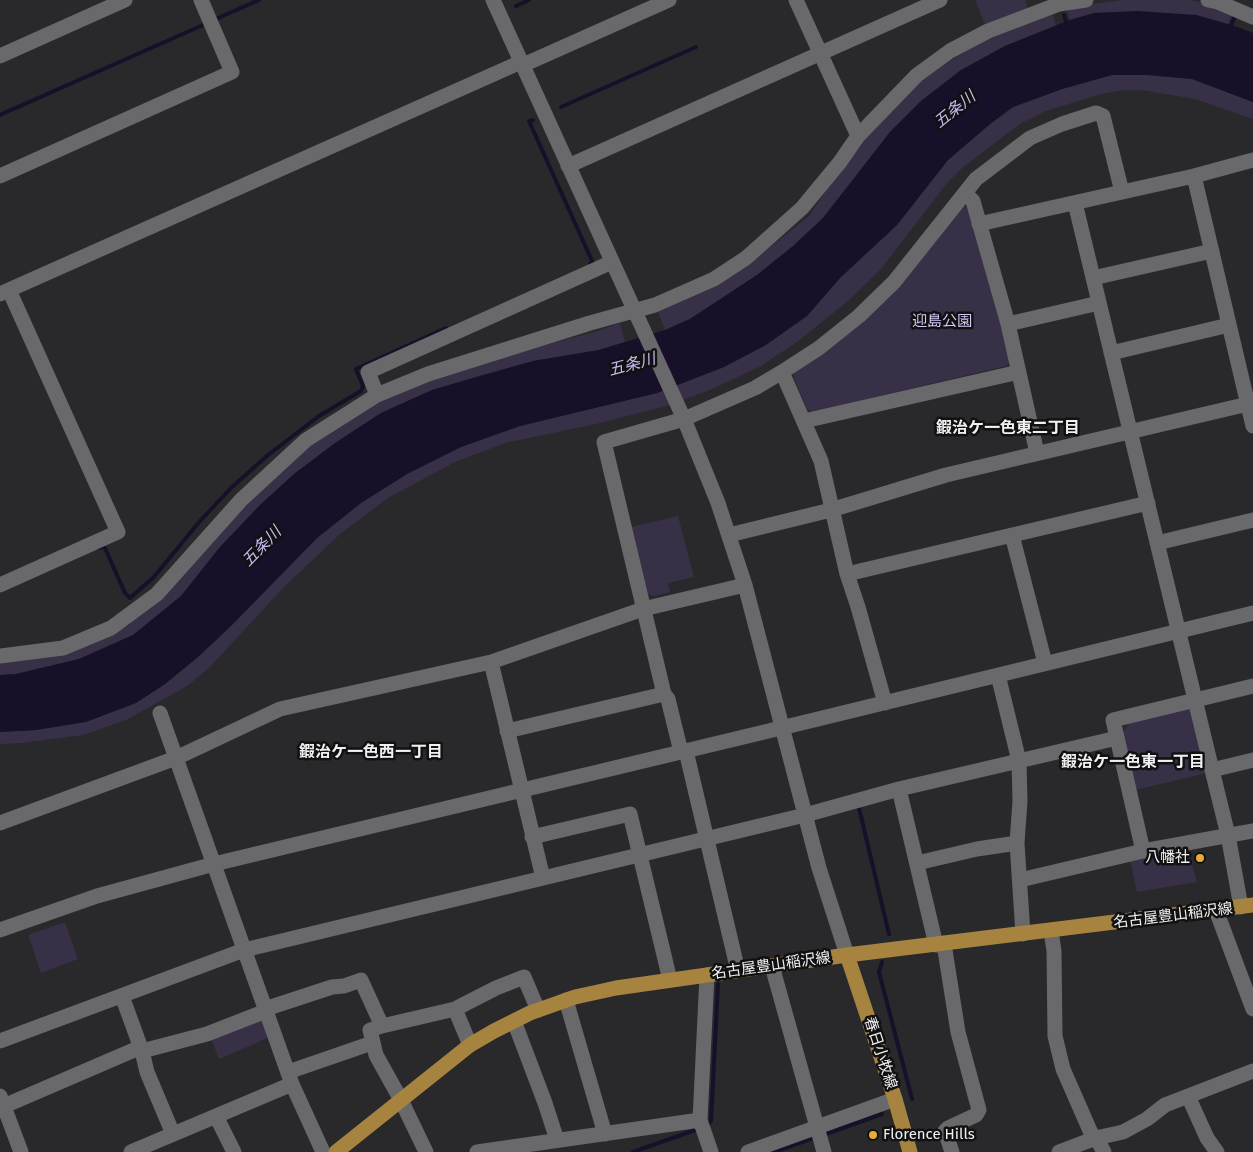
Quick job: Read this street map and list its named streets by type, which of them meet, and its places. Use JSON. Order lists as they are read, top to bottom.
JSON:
{
  "streets": {
    "main road": ["名古屋豊山稲沢線", "春日小牧線"]
  },
  "crossings": [
    ["名古屋豊山稲沢線", "春日小牧線"]
  ],
  "districts": ["鍜治ケ一色東二丁目", "鍜治ケ一色西一丁目", "鍜治ケ一色東一丁目"],
  "water": ["五条川"],
  "parks": ["迎島公園"],
  "places": ["八幡社", "Florence Hills"]
}
